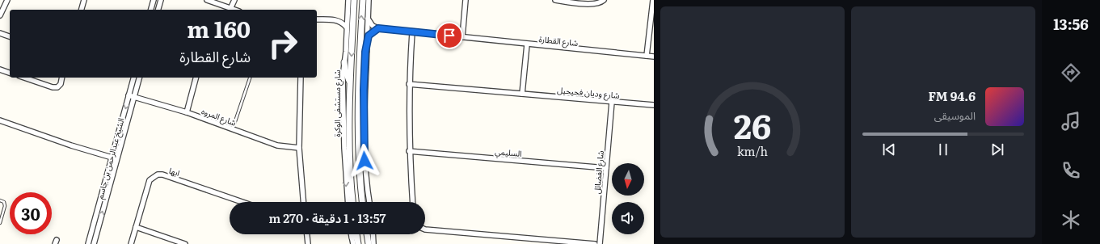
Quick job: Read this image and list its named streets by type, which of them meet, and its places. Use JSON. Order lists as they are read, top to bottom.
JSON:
{
  "streets": {
    "street": [
      "شارع القطارة",
      "شارع وديان فحيحيل",
      "شارع مستشفى الوكرة",
      "شارع المروه",
      "السليمي",
      "الشيخ عبدالرحمن بن جاسم",
      "ابها",
      "شارع الفضائل"
    ]
  },
  "crossings": [
    ["شارع وديان فحيحيل", "شارع الفضائل"],
    ["شارع المروه", "الشيخ عبدالرحمن بن جاسم"],
    ["السليمي", "شارع الفضائل"]
  ],
  "north": "bottom",
  "page": {
    "tabs": "13:56",
    "turn": ["160 m", "شارع القطارة"],
    "song": ["94.6 FM", "الموسيقى"],
    "limit": "30",
    "trip": "13:57 · 1 دقيقة · 270 m",
    "gauge": ["26", "km/h"]
  }
}
